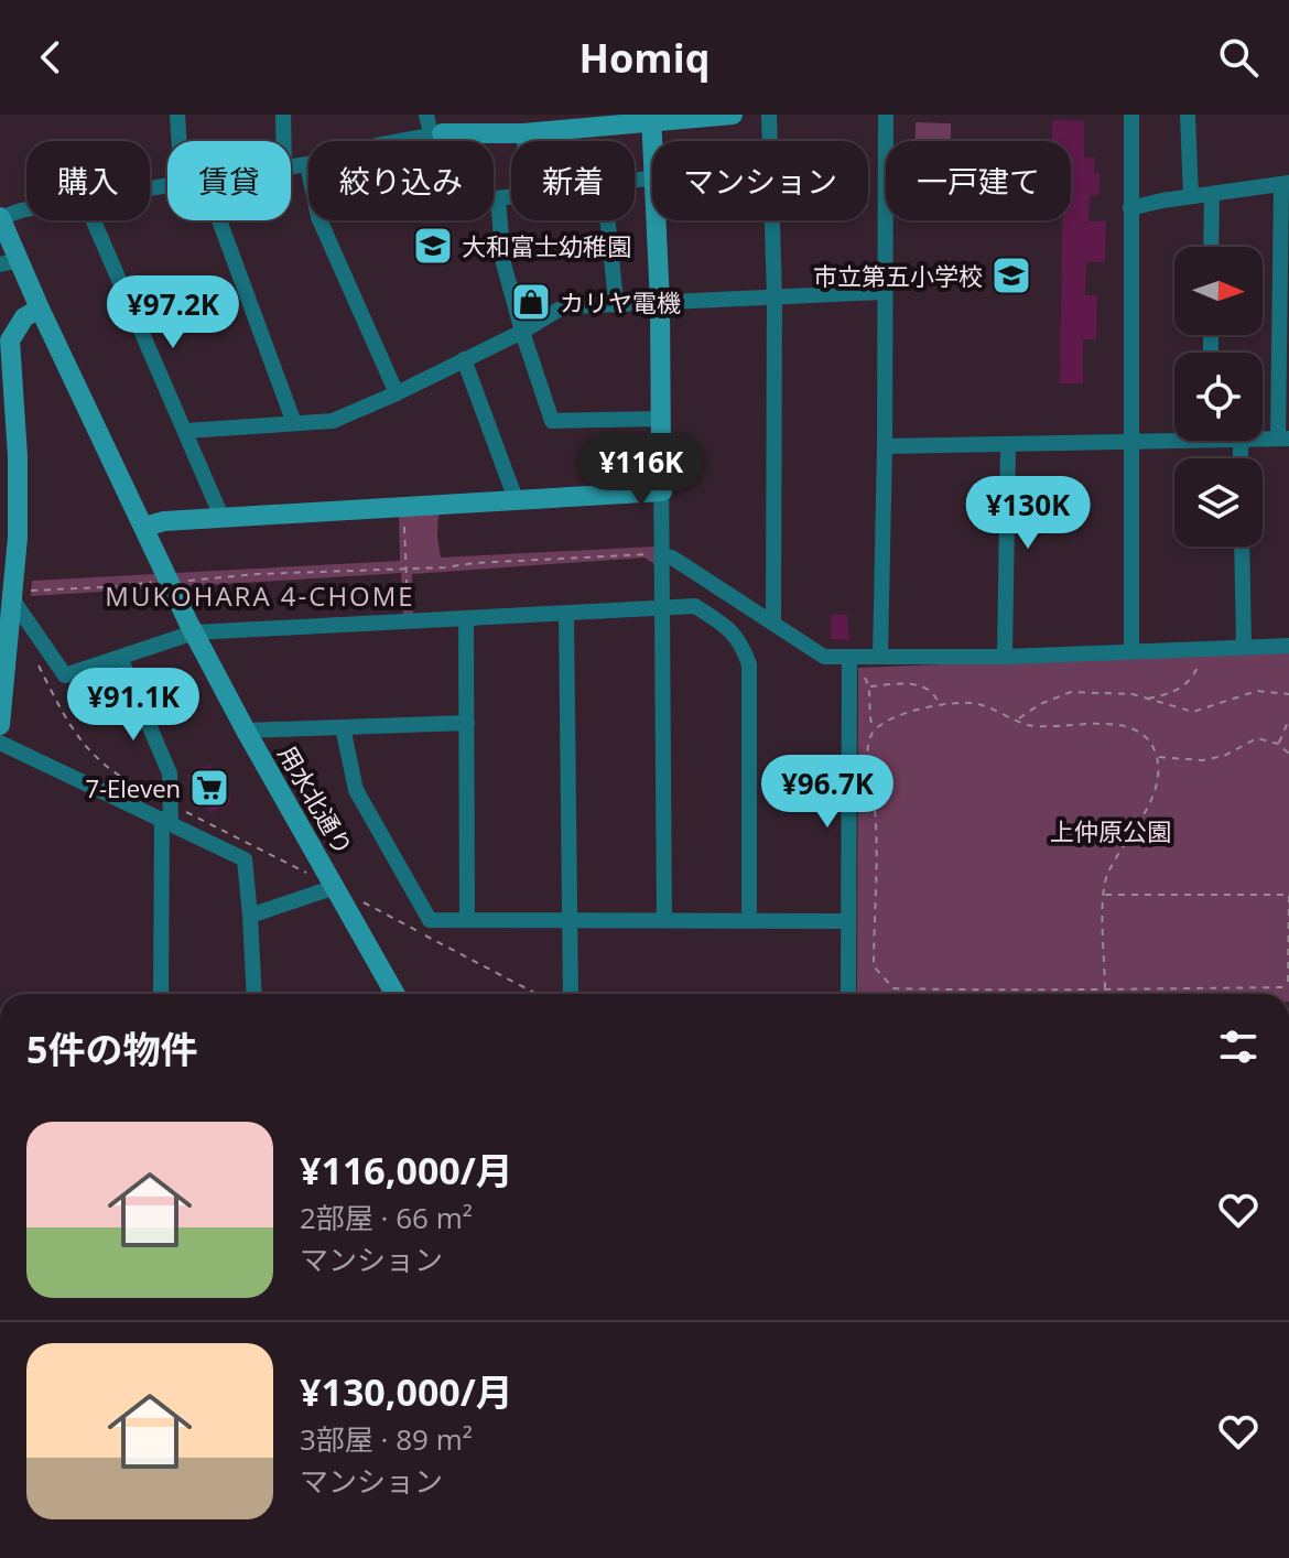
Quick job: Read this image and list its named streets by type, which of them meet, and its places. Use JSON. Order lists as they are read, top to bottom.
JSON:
{
  "streets": {
    "street": ["用水北通り"]
  },
  "districts": ["MUKOHARA 4-CHOME"],
  "parks": ["上仲原公園"],
  "places": {
    "school or university": ["大和富士幼稚園", "市立第五小学校"],
    "shop": ["カリヤ電機"],
    "supermarket": ["7-Eleven"]
  },
  "north": "right",
  "page": {
    "header": "Homiq",
    "chip": [
      "購入",
      "賃貸",
      "絞り込み",
      "新着",
      "マンション",
      "一戸建て"
    ],
    "price": [
      "¥97.2K",
      "¥116K",
      "¥130K",
      "¥91.1K",
      "¥96.7K"
    ],
    "heading": "5件の物件",
    "list": [
      {
        "name": "¥116,000/月",
        "note": "2部屋 · 66 m² · マンション"
      },
      {
        "name": "¥130,000/月",
        "note": "3部屋 · 89 m² · マンション"
      }
    ]
  }
}
